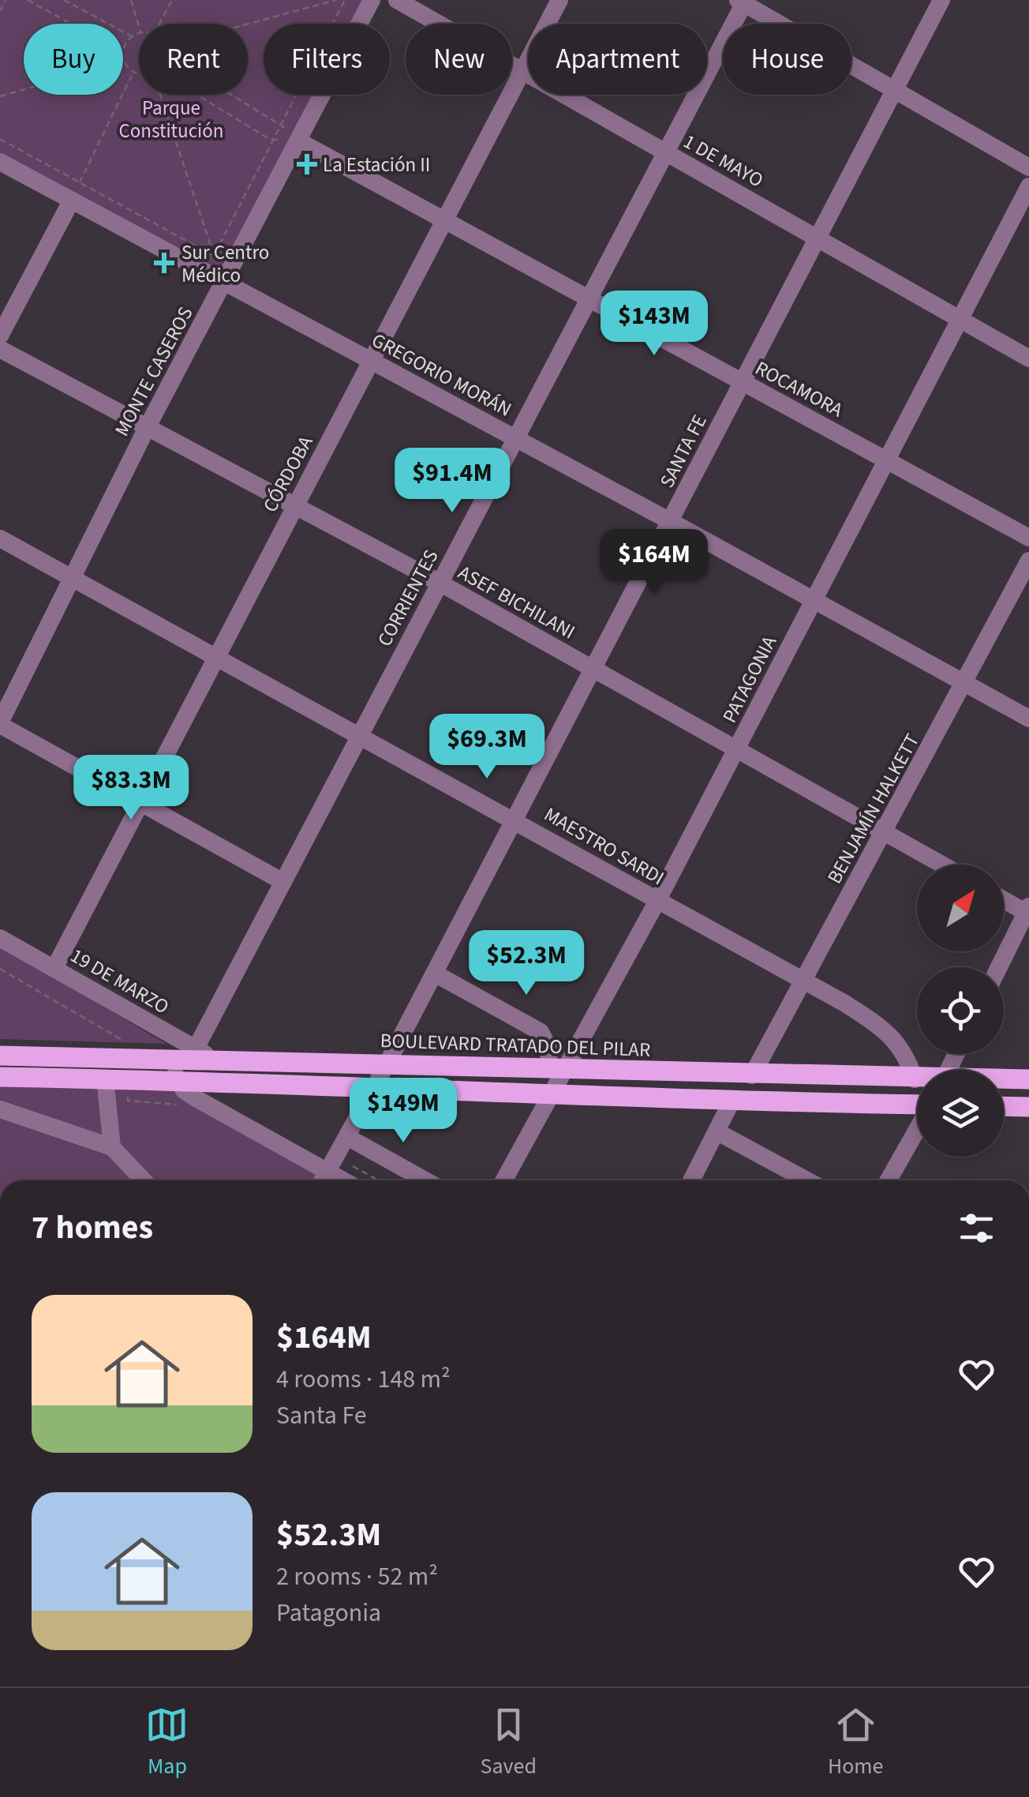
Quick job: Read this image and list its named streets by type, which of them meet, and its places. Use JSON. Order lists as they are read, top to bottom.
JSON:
{
  "streets": {
    "main road": ["BOULEVARD TRATADO DEL PILAR"],
    "street": [
      "1 DE MAYO",
      "MONTE CASEROS",
      "GREGORIO MORÁN",
      "ROCAMORA",
      "SANTA FE",
      "CÓRDOBA",
      "CORRIENTES",
      "ASEF BICHILANI",
      "PATAGONIA",
      "BENJAMÍN HALKETT",
      "MAESTRO SARDI",
      "19 DE MARZO"
    ]
  },
  "crossings": [
    ["1 DE MAYO", "SANTA FE"],
    ["1 DE MAYO", "CÓRDOBA"],
    ["1 DE MAYO", "CORRIENTES"],
    ["1 DE MAYO", "PATAGONIA"],
    ["MONTE CASEROS", "GREGORIO MORÁN"],
    ["MONTE CASEROS", "ROCAMORA"],
    ["MONTE CASEROS", "ASEF BICHILANI"],
    ["MONTE CASEROS", "MAESTRO SARDI"],
    ["GREGORIO MORÁN", "SANTA FE"],
    ["GREGORIO MORÁN", "CÓRDOBA"],
    ["GREGORIO MORÁN", "CORRIENTES"],
    ["GREGORIO MORÁN", "PATAGONIA"],
    ["GREGORIO MORÁN", "BENJAMÍN HALKETT"],
    ["ROCAMORA", "SANTA FE"],
    ["ROCAMORA", "CÓRDOBA"],
    ["ROCAMORA", "CORRIENTES"],
    ["ROCAMORA", "PATAGONIA"],
    ["SANTA FE", "ASEF BICHILANI"],
    ["SANTA FE", "MAESTRO SARDI"],
    ["SANTA FE", "BOULEVARD TRATADO DEL PILAR"],
    ["CÓRDOBA", "ASEF BICHILANI"],
    ["CÓRDOBA", "MAESTRO SARDI"],
    ["CÓRDOBA", "19 DE MARZO"],
    ["CORRIENTES", "ASEF BICHILANI"],
    ["CORRIENTES", "MAESTRO SARDI"],
    ["CORRIENTES", "19 DE MARZO"],
    ["ASEF BICHILANI", "PATAGONIA"],
    ["ASEF BICHILANI", "BENJAMÍN HALKETT"],
    ["PATAGONIA", "MAESTRO SARDI"],
    ["PATAGONIA", "BOULEVARD TRATADO DEL PILAR"],
    ["BENJAMÍN HALKETT", "MAESTRO SARDI"],
    ["BENJAMÍN HALKETT", "BOULEVARD TRATADO DEL PILAR"],
    ["MAESTRO SARDI", "BOULEVARD TRATADO DEL PILAR"],
    ["19 DE MARZO", "BOULEVARD TRATADO DEL PILAR"]
  ],
  "parks": ["Parque Constitución"],
  "places": {
    "health": ["La Estación II", "Sur Centro Médico"]
  },
  "north": "top right",
  "page": {
    "chip": [
      "Buy",
      "Rent",
      "Filters",
      "New",
      "Apartment",
      "House"
    ],
    "price": [
      "$143M",
      "$91.4M",
      "$164M",
      "$69.3M",
      "$83.3M",
      "$52.3M",
      "$149M"
    ],
    "heading": "7 homes",
    "list": [
      {
        "name": "$164M",
        "note": "4 rooms · 148 m² · Santa Fe"
      },
      {
        "name": "$52.3M",
        "note": "2 rooms · 52 m² · Patagonia"
      }
    ],
    "tabs": ["Map", "Saved", "Home"]
  }
}
